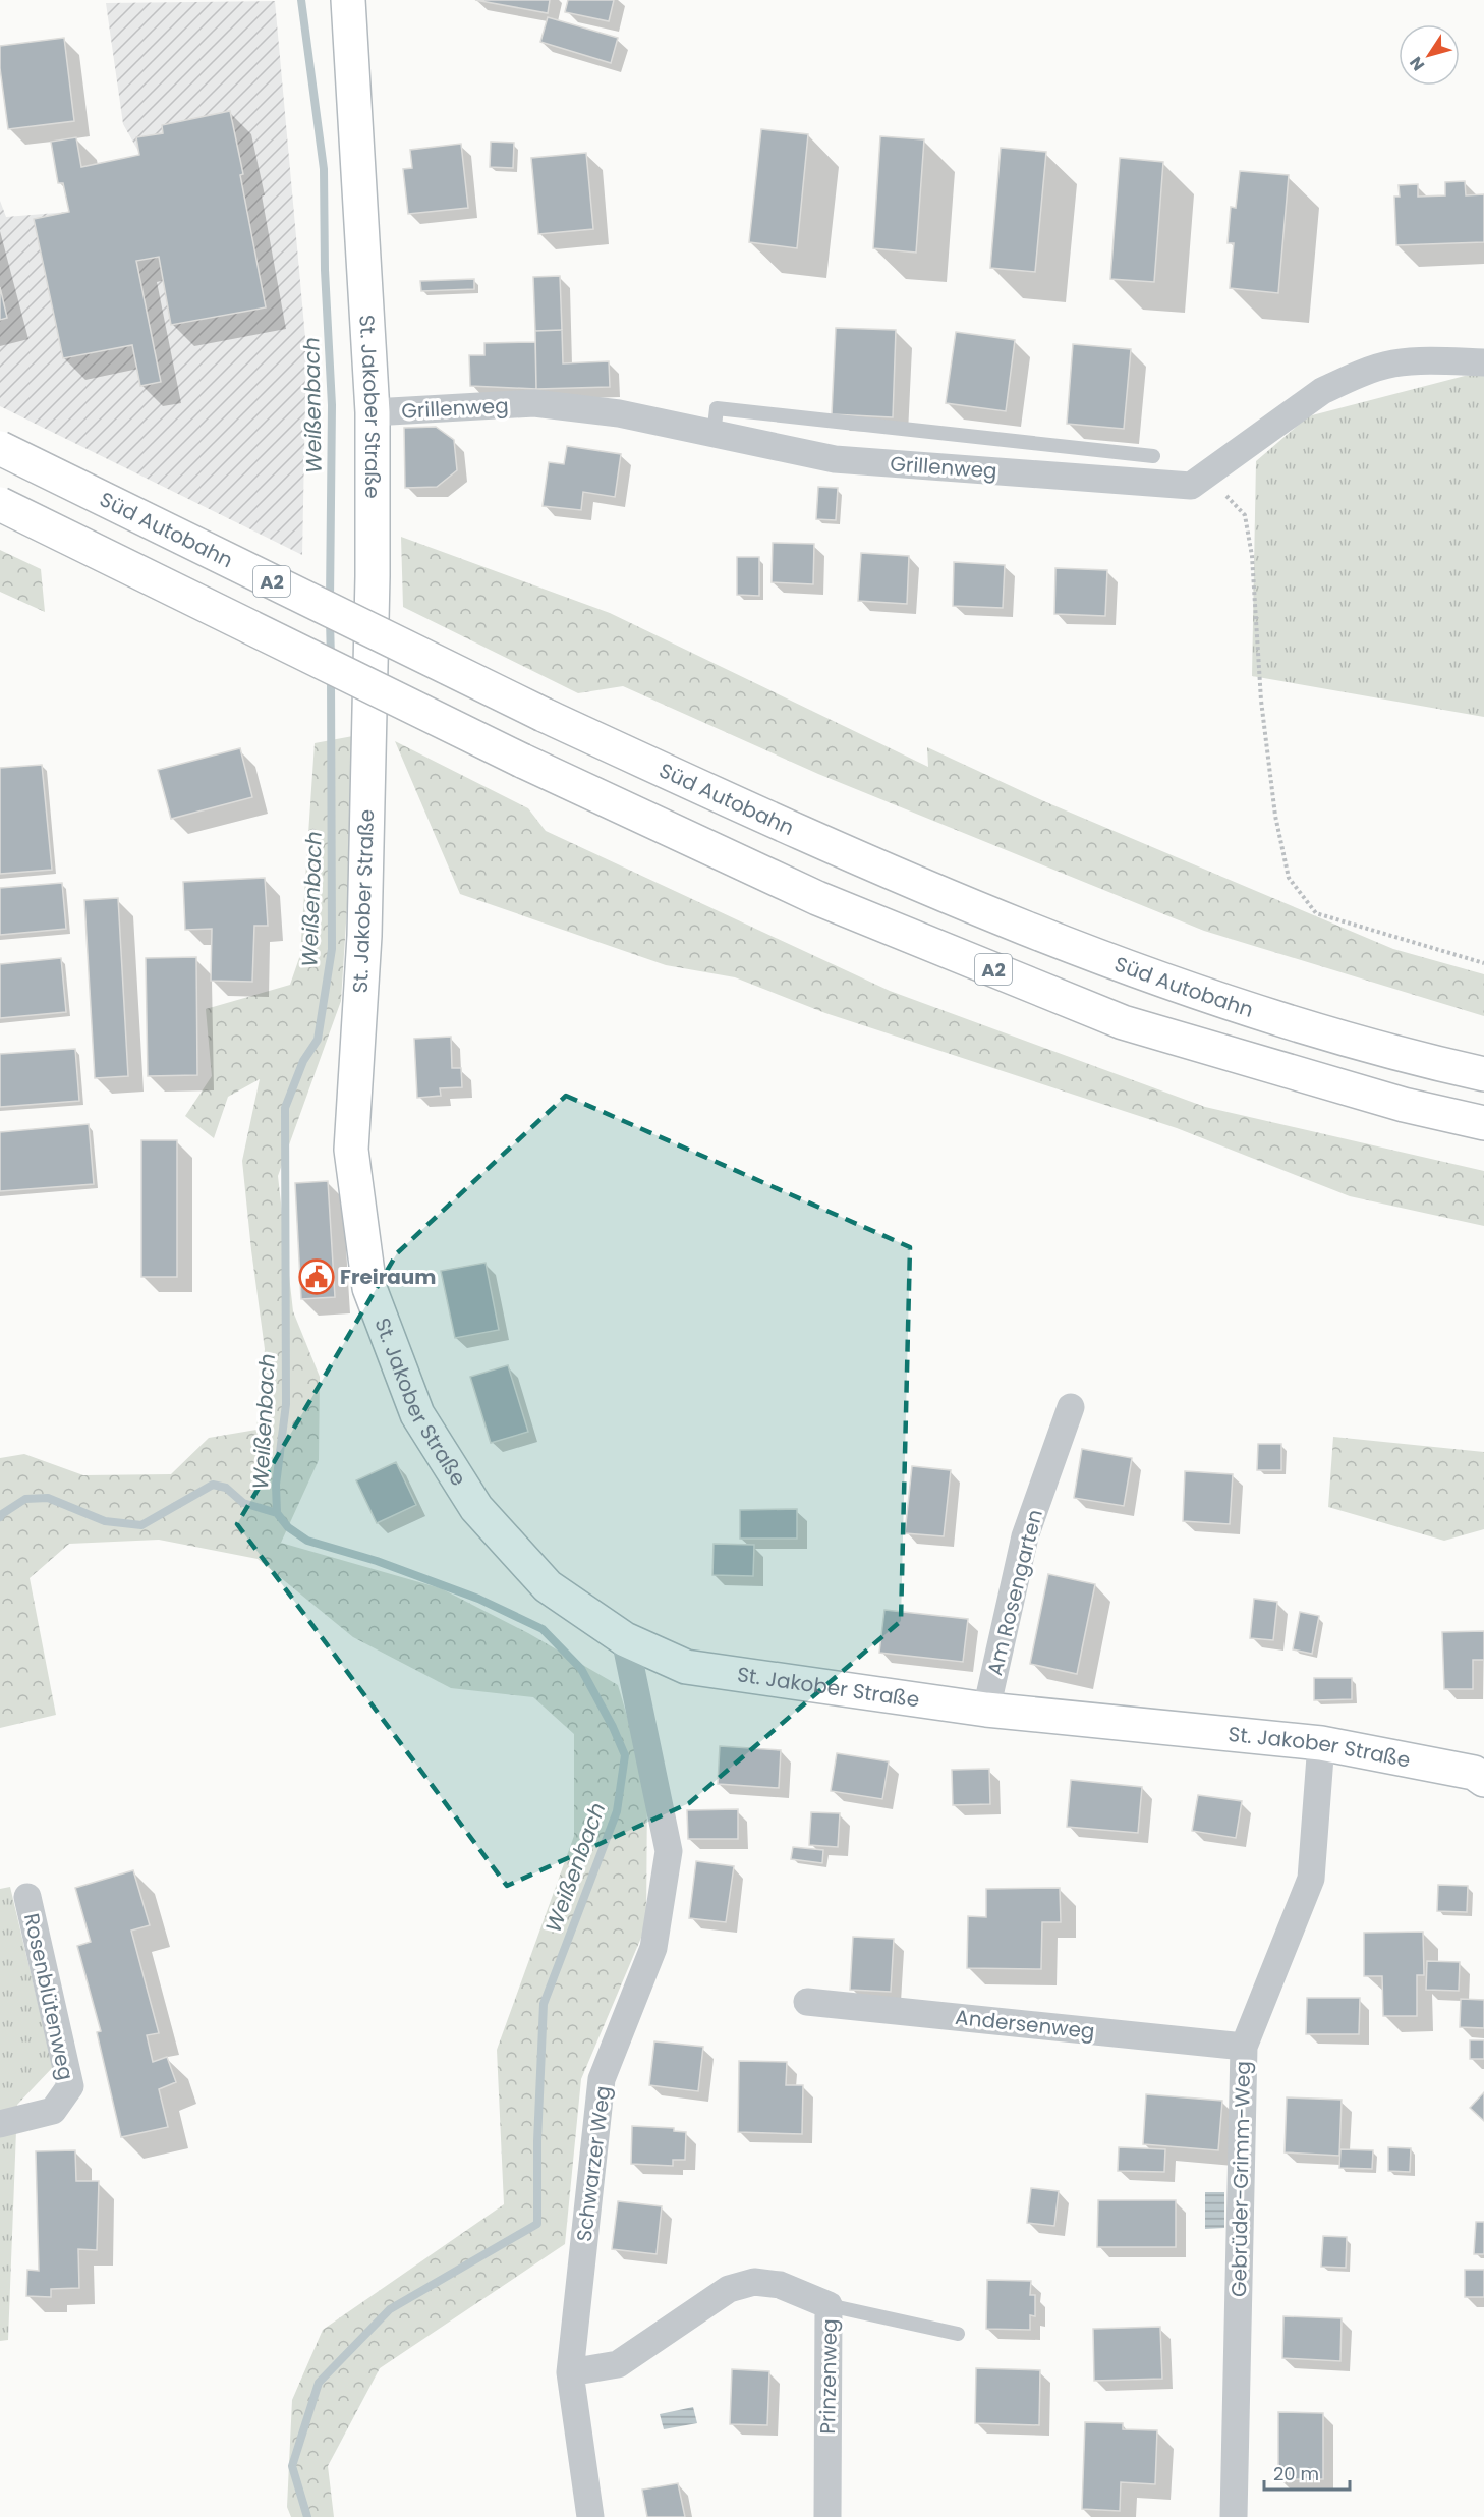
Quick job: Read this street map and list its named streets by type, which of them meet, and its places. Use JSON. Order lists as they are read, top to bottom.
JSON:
{
  "streets": {
    "main road": ["St. Jakober Straße", "Süd Autobahn", "A2"],
    "street": [
      "Grillenweg",
      "Am Rosengarten",
      "Rosenblütenweg",
      "Andersenweg",
      "Schwarzer Weg",
      "Gebrüder-Grimm-Weg",
      "Prinzenweg"
    ]
  },
  "crossings": [
    ["St. Jakober Straße", "Grillenweg"],
    ["St. Jakober Straße", "Am Rosengarten"],
    ["St. Jakober Straße", "Schwarzer Weg"],
    ["St. Jakober Straße", "Gebrüder-Grimm-Weg"],
    ["Andersenweg", "Gebrüder-Grimm-Weg"],
    ["Schwarzer Weg", "Prinzenweg"]
  ],
  "water": ["Weißenbach"],
  "places": {
    "public building": ["Freiraum"]
  },
  "scale_bar": "20 m",
  "north": "bottom left"
}
